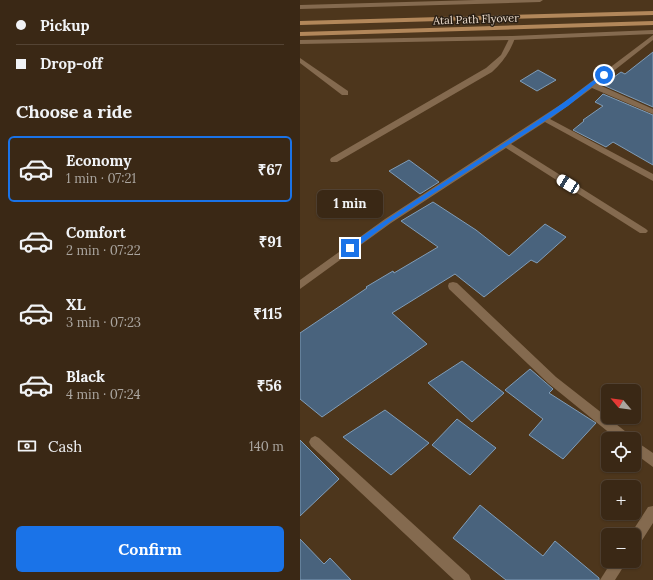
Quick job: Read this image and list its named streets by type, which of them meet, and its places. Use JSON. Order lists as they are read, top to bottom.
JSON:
{
  "streets": {
    "main road": ["Atal Path Flyover"]
  },
  "north": "top left",
  "page": {
    "banner": ["Pickup", "Drop-off"],
    "heading": "Choose a ride",
    "list": [
      {
        "name": "Economy",
        "note": "1 min · 07:21",
        "value": "₹67"
      },
      {
        "name": "Comfort",
        "note": "2 min · 07:22",
        "value": "₹91"
      },
      {
        "name": "XL",
        "note": "3 min · 07:23",
        "value": "₹115"
      },
      {
        "name": "Black",
        "note": "4 min · 07:24",
        "value": "₹56"
      }
    ],
    "bubble": "1 min",
    "map_buttons": ["+", "−"],
    "pay": ["Cash", "140 m"],
    "buttons": "Confirm"
  }
}
